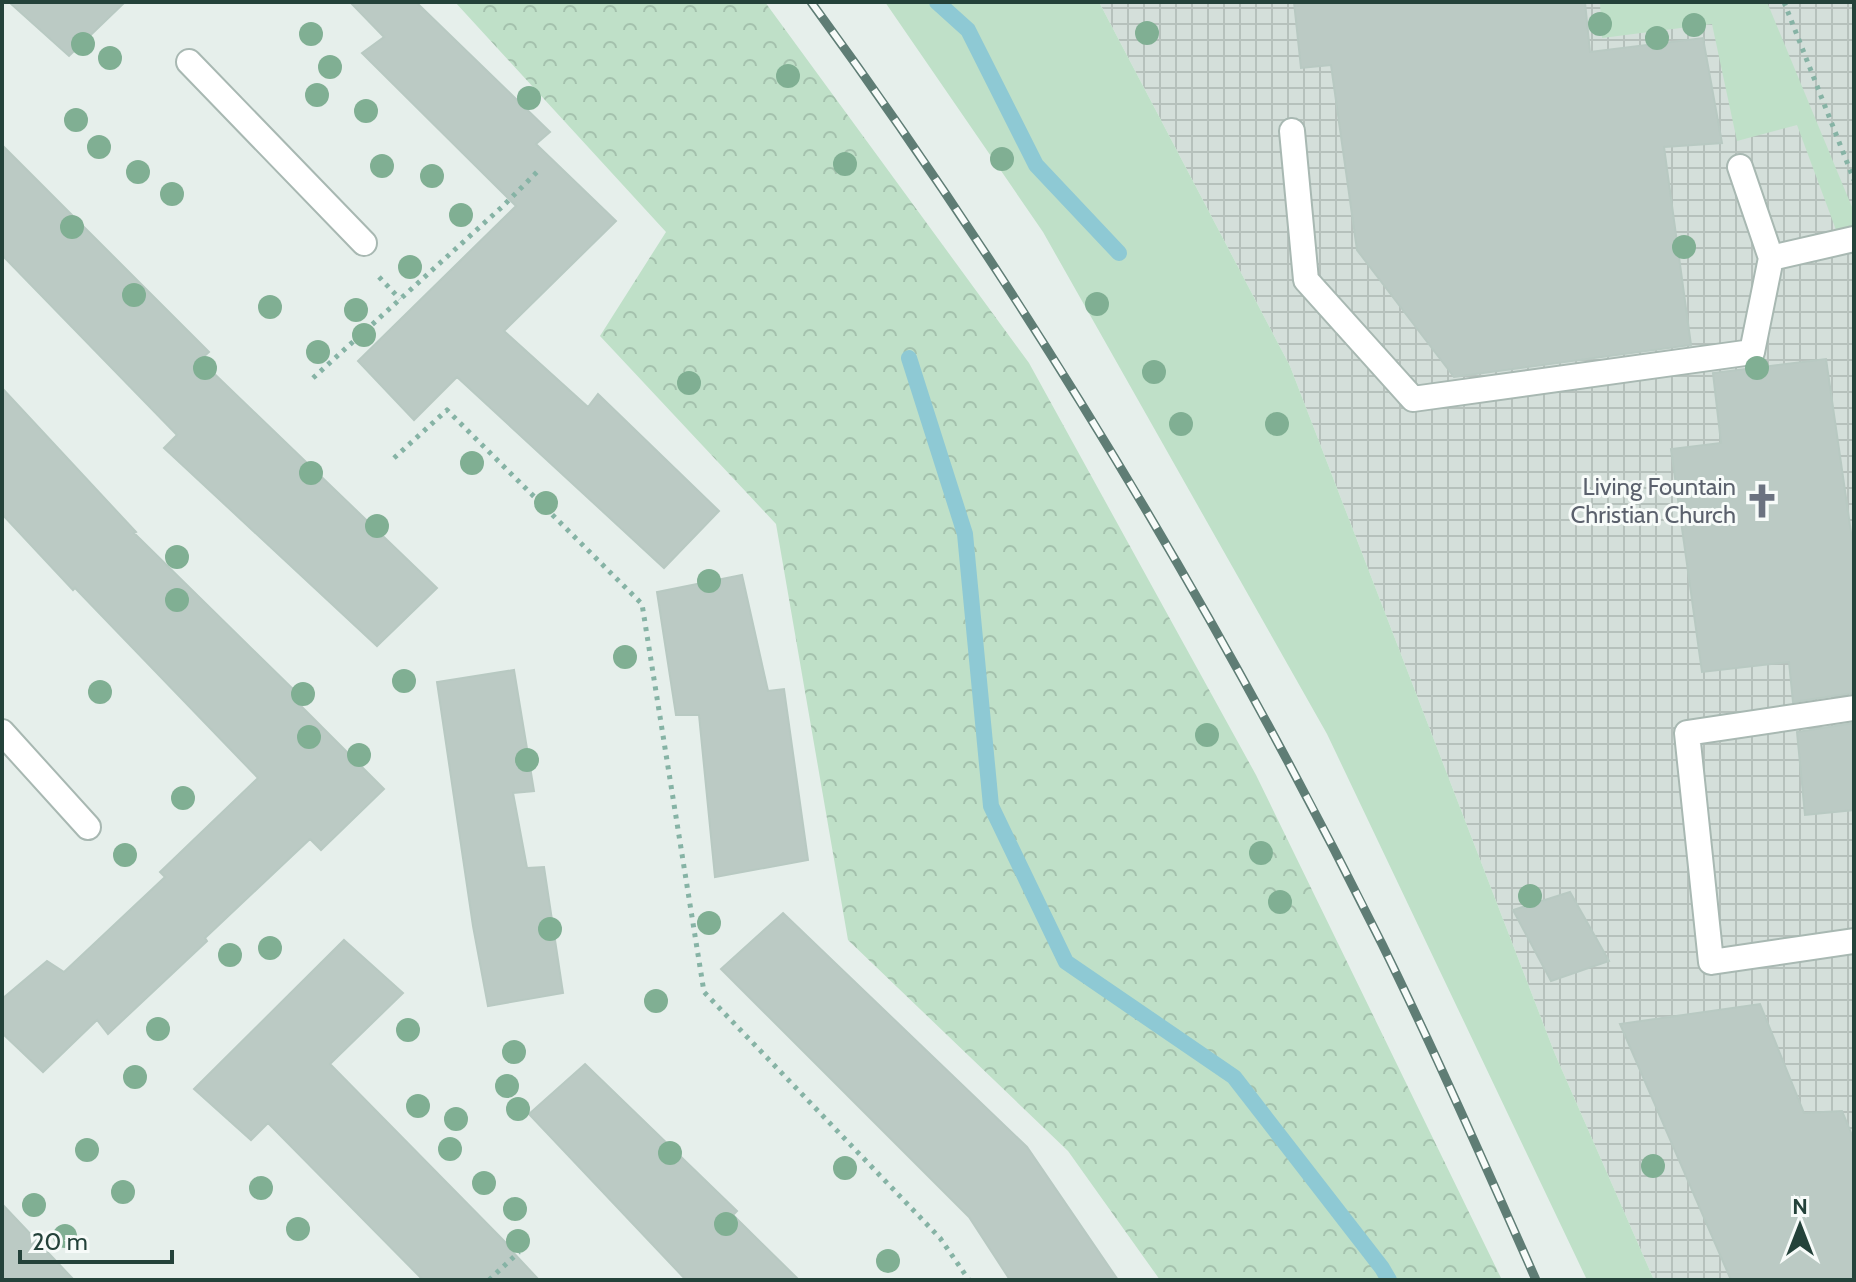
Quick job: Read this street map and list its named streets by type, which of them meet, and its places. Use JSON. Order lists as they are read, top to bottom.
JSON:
{
  "places": {
    "church": ["Living Fountain Christian Church"]
  },
  "scale_bar": "20 m",
  "north": "top"
}
